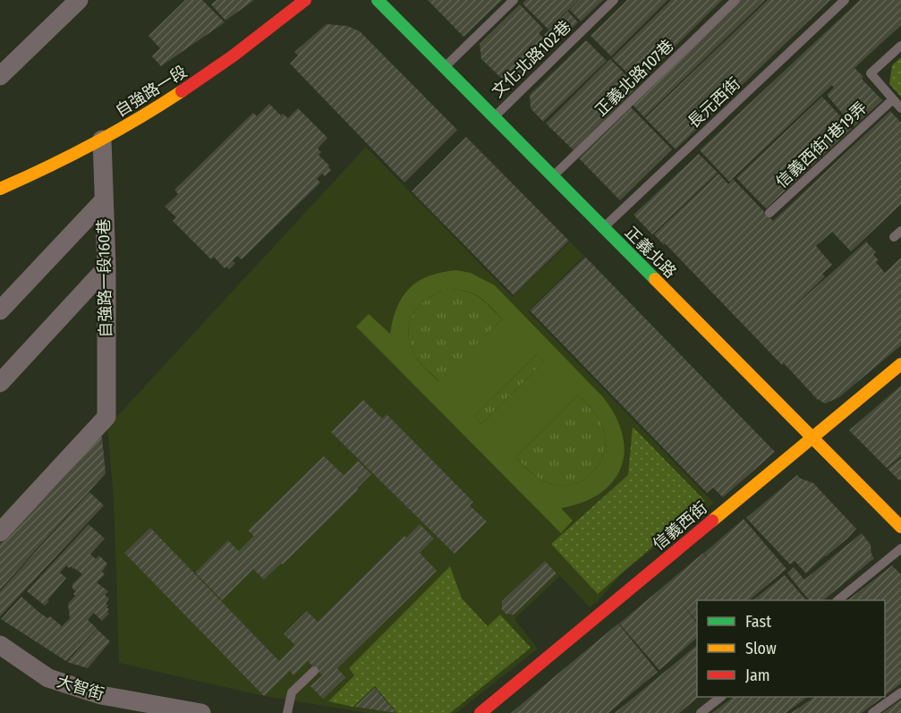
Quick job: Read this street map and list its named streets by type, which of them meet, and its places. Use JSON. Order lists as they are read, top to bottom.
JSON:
{
  "streets": {
    "street": [
      "自強路一段",
      "正義北路",
      "自強路一段160巷",
      "信義西街",
      "大智街"
    ],
    "lane": [
      "文化北路102巷",
      "正義北路107巷",
      "長元西街",
      "信義西街1巷19弄"
    ]
  },
  "crossings": [
    ["文化北路102巷", "正義北路"],
    ["正義北路107巷", "正義北路"],
    ["自強路一段", "自強路一段160巷"],
    ["長元西街", "正義北路"],
    ["正義北路", "信義西街"]
  ],
  "legend": ["Fast", "Slow", "Jam"]
}
